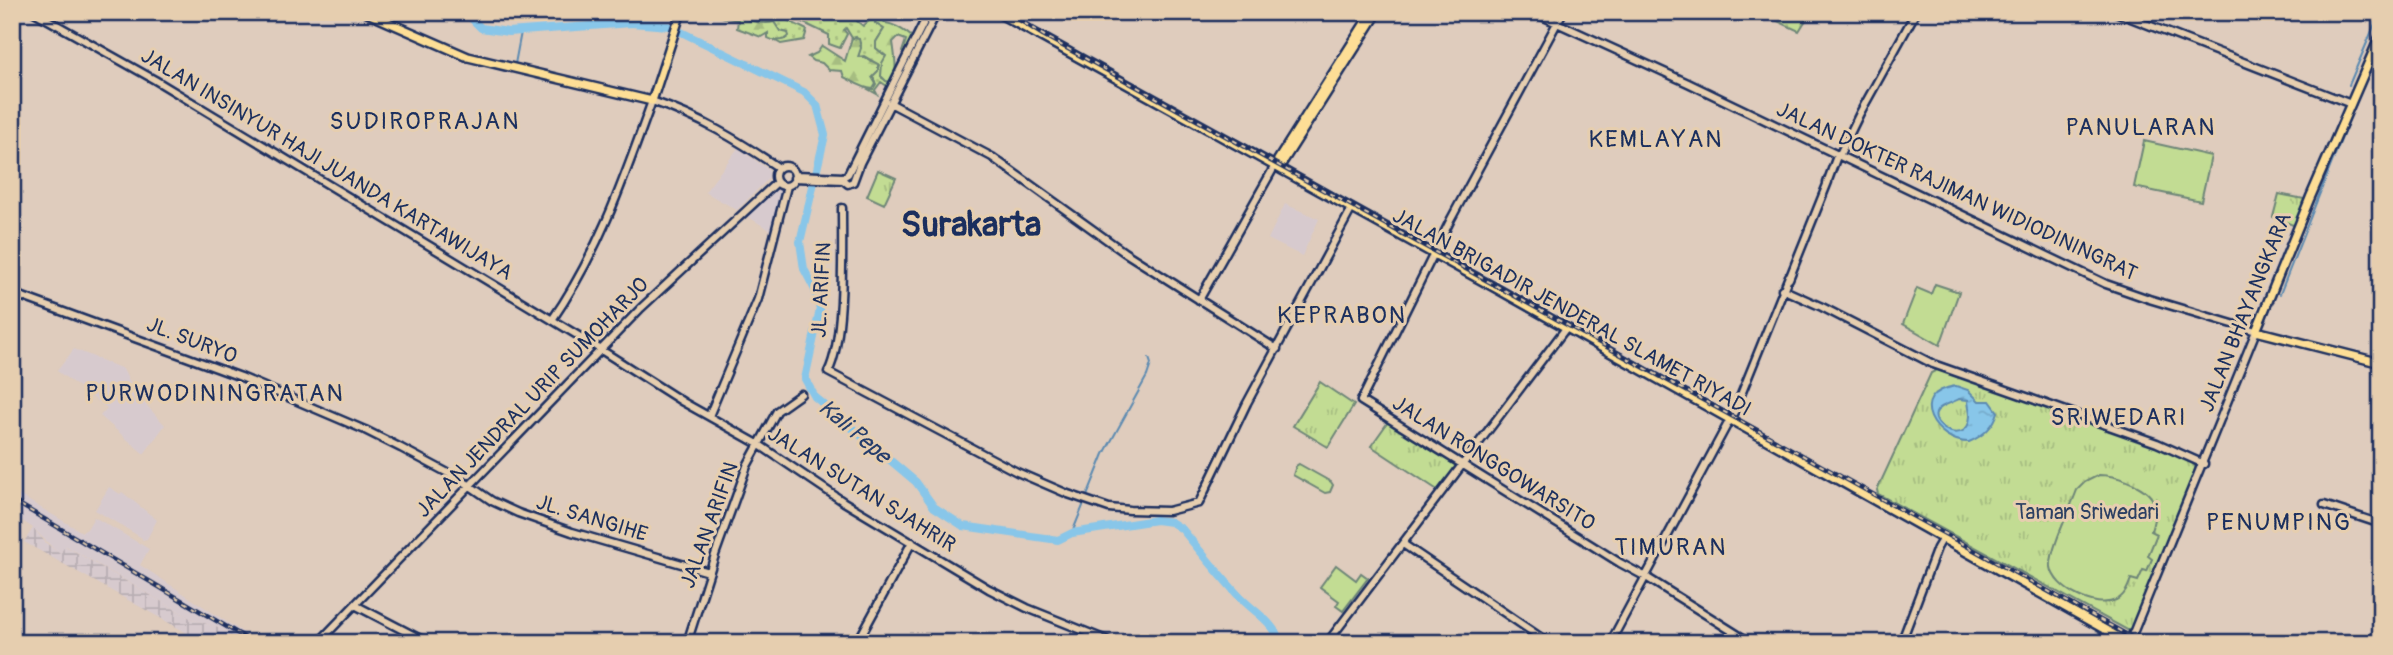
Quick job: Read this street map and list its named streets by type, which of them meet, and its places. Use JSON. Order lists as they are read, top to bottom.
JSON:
{
  "streets": {
    "main road": [
      "JALAN INSINYUR HAJI JUANDA KARTAWIJAYA",
      "JALAN DOKTER RAJIMAN WIDIODININGRAT",
      "JL. ARIFIN",
      "JALAN BRIGADIR JENDERAL SLAMET RIYADI",
      "JALAN BHAYANGKARA",
      "JL. SURYO",
      "JALAN JENDRAL URIP SUMOHARJO",
      "JALAN RONGGOWARSITO",
      "JALAN SUTAN SJAHRIR",
      "JL. SANGIHE",
      "JALAN ARIFIN"
    ]
  },
  "crossings": [
    ["JALAN INSINYUR HAJI JUANDA KARTAWIJAYA", "JALAN JENDRAL URIP SUMOHARJO"],
    ["JALAN INSINYUR HAJI JUANDA KARTAWIJAYA", "JALAN SUTAN SJAHRIR"],
    ["JALAN DOKTER RAJIMAN WIDIODININGRAT", "JALAN BHAYANGKARA"],
    ["JALAN BRIGADIR JENDERAL SLAMET RIYADI", "JALAN BHAYANGKARA"],
    ["JALAN BRIGADIR JENDERAL SLAMET RIYADI", "JALAN RONGGOWARSITO"],
    ["JL. SURYO", "JALAN JENDRAL URIP SUMOHARJO"],
    ["JL. SURYO", "JL. SANGIHE"],
    ["JALAN JENDRAL URIP SUMOHARJO", "JALAN SUTAN SJAHRIR"],
    ["JALAN JENDRAL URIP SUMOHARJO", "JL. SANGIHE"],
    ["JALAN SUTAN SJAHRIR", "JALAN ARIFIN"],
    ["JL. SANGIHE", "JALAN ARIFIN"]
  ],
  "districts": [
    "SUDIROPRAJAN",
    "PANULARAN",
    "KEMLAYAN",
    "Surakarta",
    "KEPRABON",
    "PURWODININGRATAN",
    "SRIWEDARI",
    "PENUMPING",
    "TIMURAN"
  ],
  "water": ["Kali Pepe"],
  "parks": ["Taman Sriwedari"]
}
